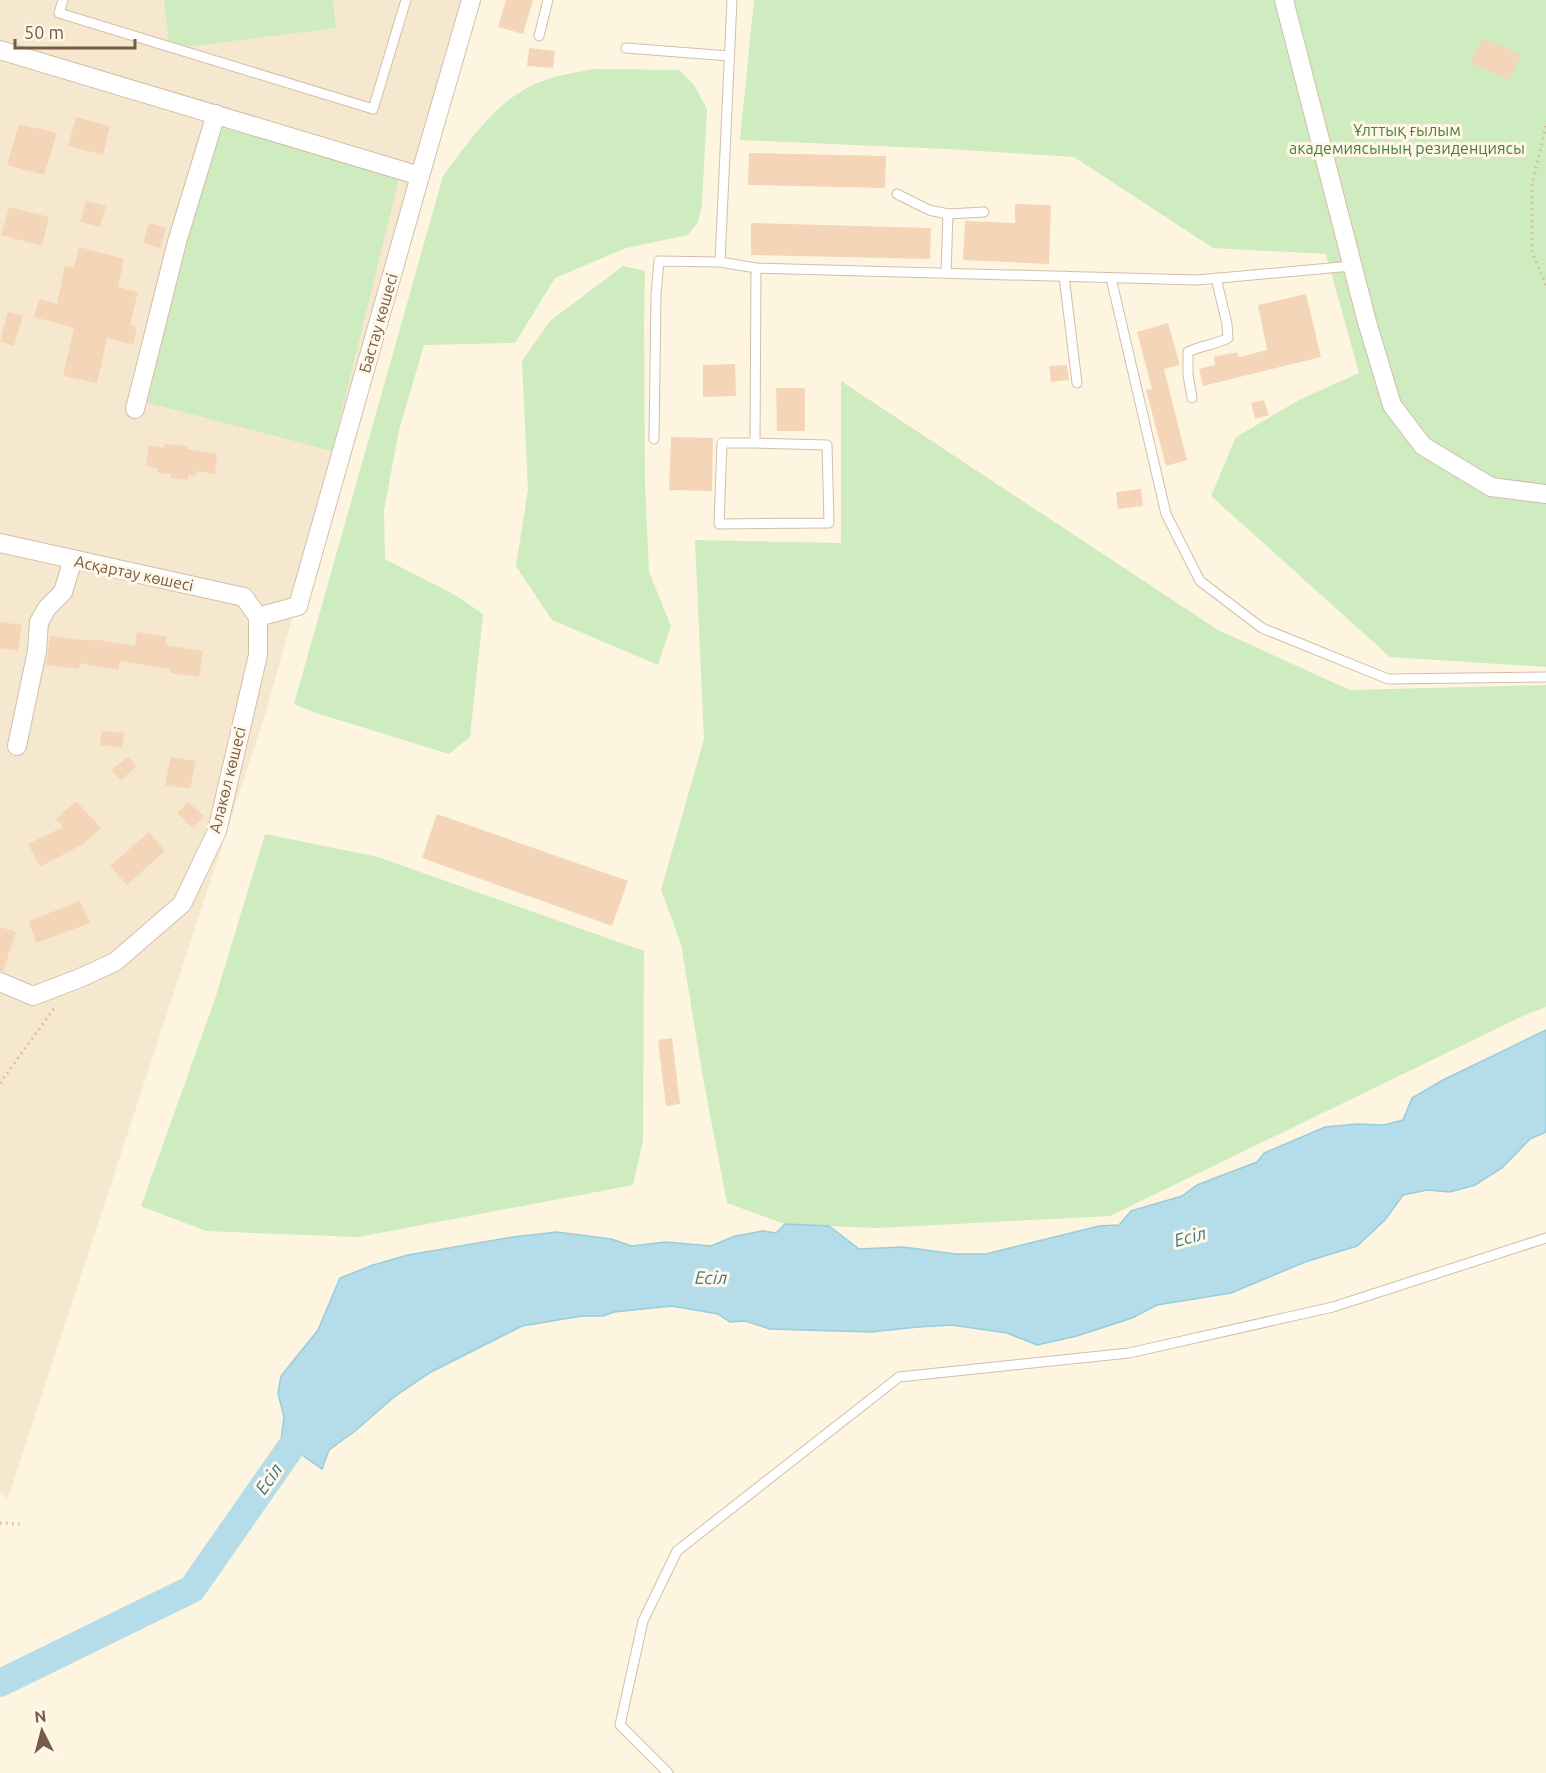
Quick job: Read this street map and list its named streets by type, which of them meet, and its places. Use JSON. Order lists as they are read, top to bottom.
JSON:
{
  "streets": {
    "street": ["Бастау көшесі", "Асқартау көшесі", "Алакөл көшесі"]
  },
  "crossings": [
    ["Бастау көшесі", "Асқартау көшесі"],
    ["Бастау көшесі", "Алакөл көшесі"],
    ["Асқартау көшесі", "Алакөл көшесі"]
  ],
  "water": ["Есіл"],
  "parks": ["Ұлттық ғылым академиясының резиденциясы"],
  "scale_bar": "50 m",
  "north": "top"
}
